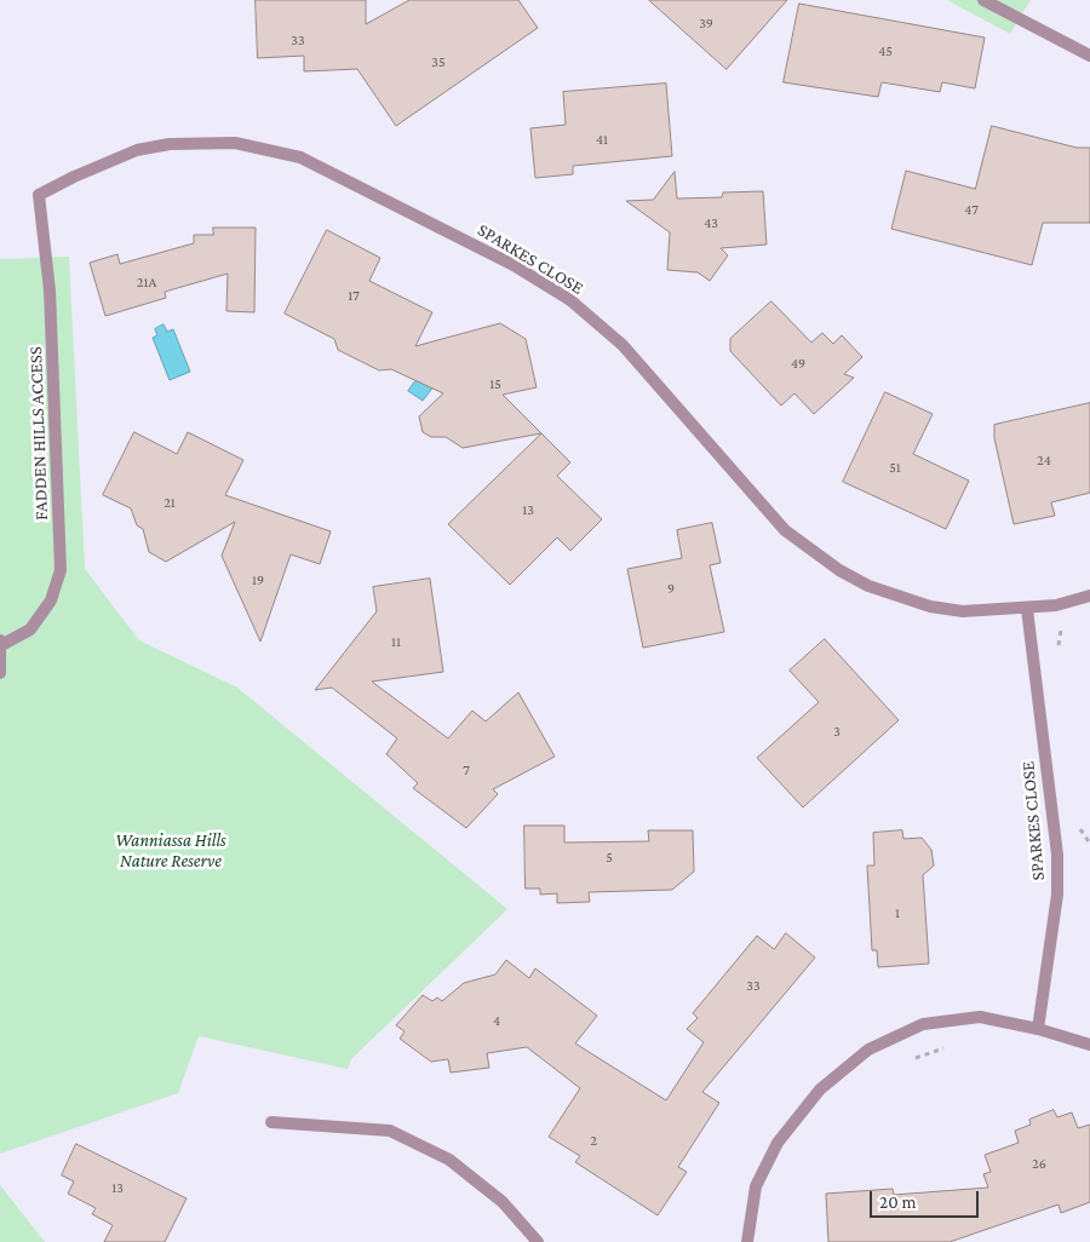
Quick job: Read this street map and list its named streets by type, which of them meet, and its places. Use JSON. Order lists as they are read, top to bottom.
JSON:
{
  "streets": {
    "street": ["SPARKES CLOSE", "FADDEN HILLS ACCESS"]
  },
  "crossings": [
    ["SPARKES CLOSE", "FADDEN HILLS ACCESS"]
  ],
  "parks": ["Wanniassa Hills Nature Reserve"],
  "house_numbers": [
    "39",
    "33",
    "45",
    "35",
    "41",
    "47",
    "43",
    "21A",
    "17",
    "49",
    "15",
    "24",
    "51",
    "21",
    "13",
    "19",
    "9",
    "11",
    "3",
    "7",
    "5",
    "1",
    "33",
    "4",
    "2",
    "26",
    "13"
  ],
  "scale_bar": "20 m"
}
